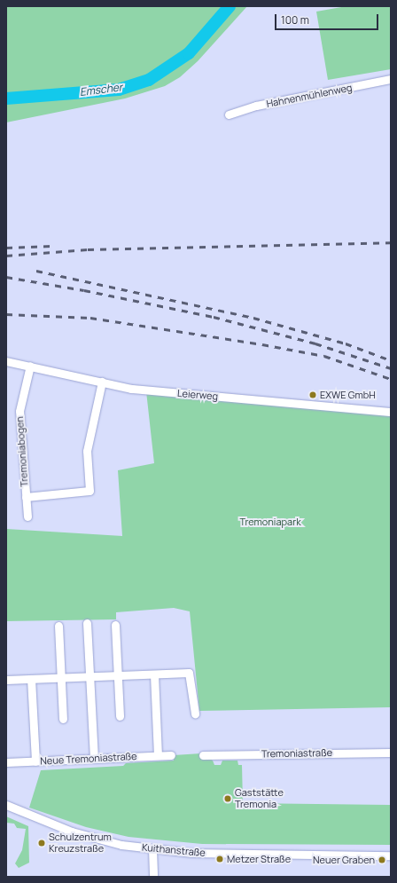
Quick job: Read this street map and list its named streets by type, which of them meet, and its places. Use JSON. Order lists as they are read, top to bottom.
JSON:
{
  "streets": {
    "street": [
      "Hahnenmühlenweg",
      "Leierweg",
      "Tremoniabogen",
      "Tremoniastraße",
      "Neue Tremoniastraße",
      "Kuithanstraße"
    ]
  },
  "crossings": [
    ["Leierweg", "Tremoniabogen"]
  ],
  "water": ["Emscher"],
  "parks": ["Tremoniapark"],
  "places": [
    "EXWE GmbH",
    "Gaststätte Tremonia",
    "Schulzentrum Kreuzstraße",
    "Metzer Straße",
    "Neuer Graben"
  ],
  "scale_bar": "100 m"
}
